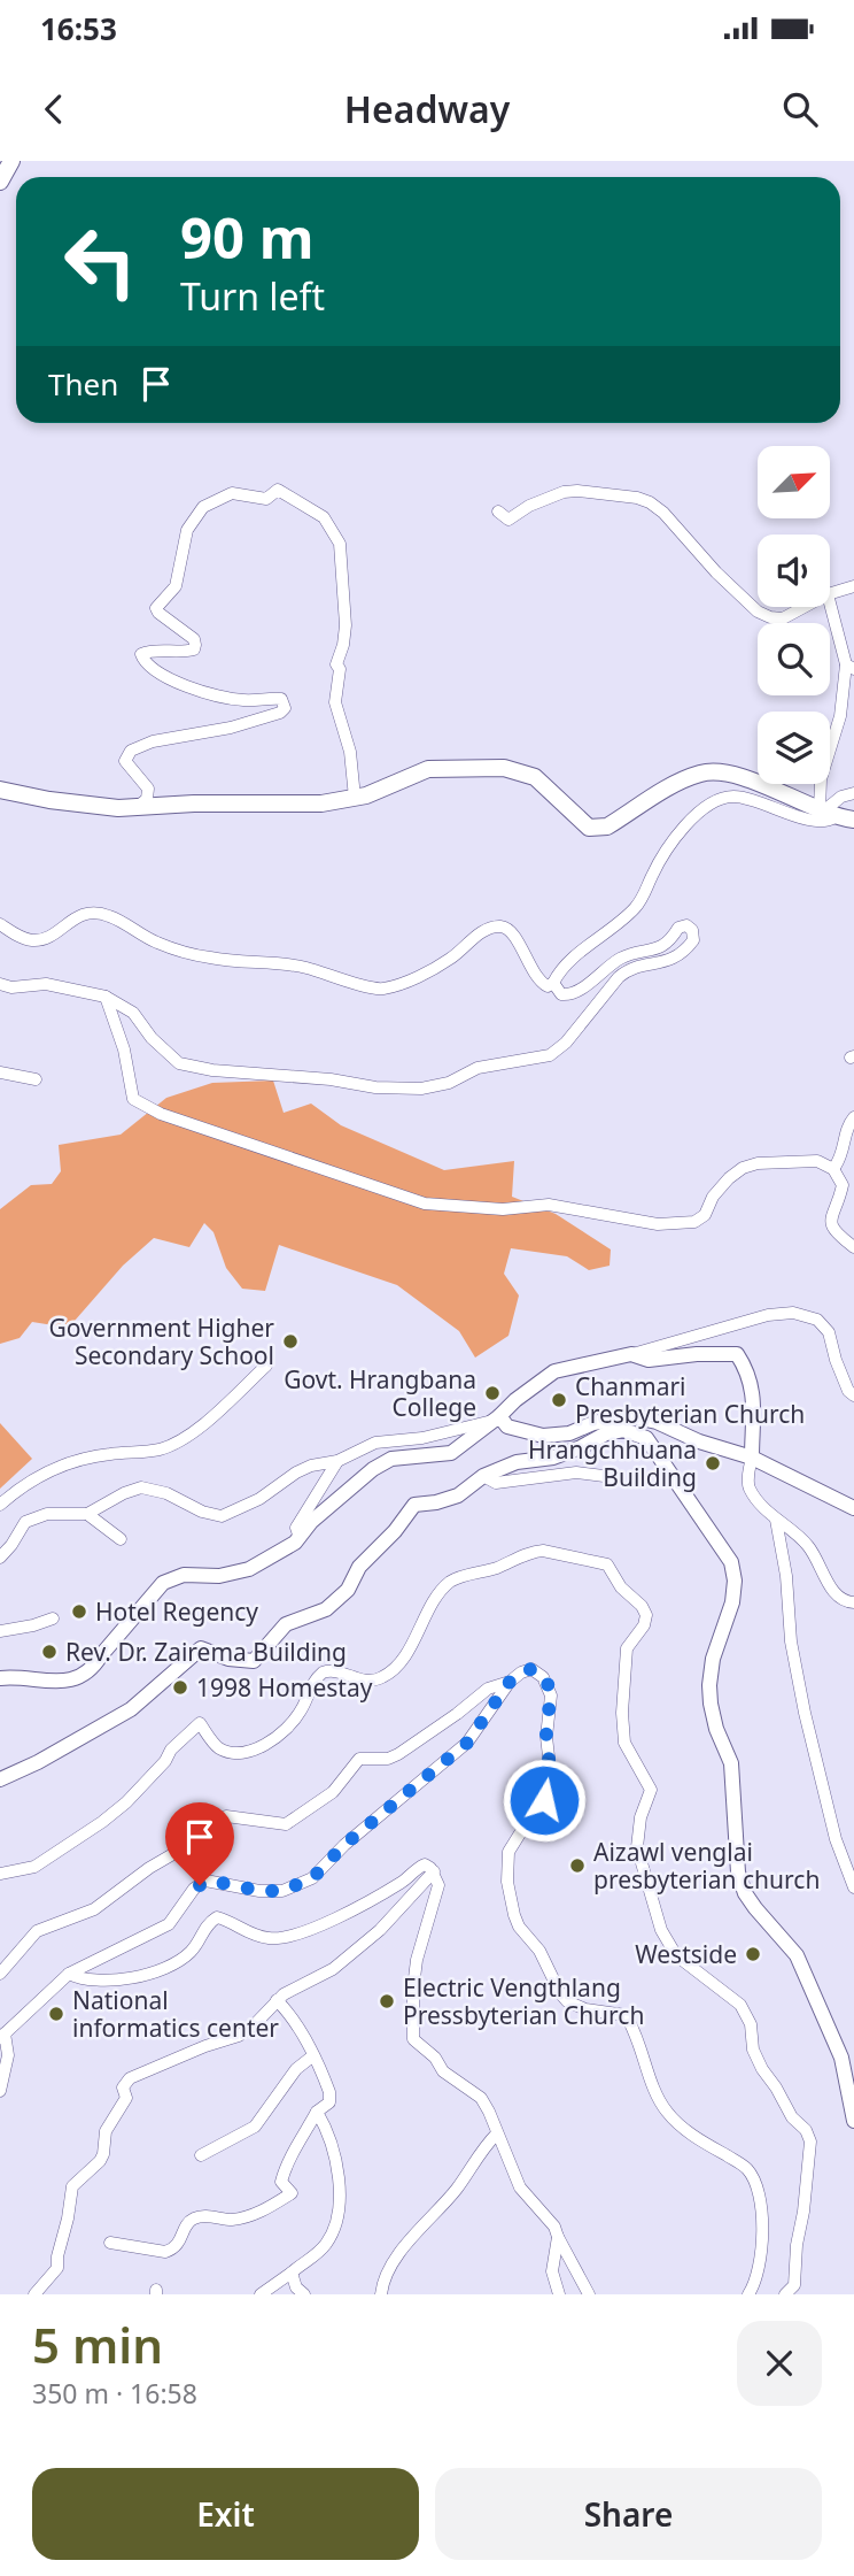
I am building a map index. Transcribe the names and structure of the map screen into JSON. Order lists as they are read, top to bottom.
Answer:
{
  "places": [
    "Government Higher Secondary School",
    "Govt. Hrangbana College",
    "Chanmari Presbyterian Church",
    "Hrangchhuana Building",
    "Hotel Regency",
    "Rev. Dr. Zairema Building",
    "1998 Homestay",
    "Aizawl venglai presbyterian church",
    "Westside",
    "Electric Vengthlang Pressbyterian Church",
    "National informatics center"
  ],
  "north": "top right",
  "page": {
    "status": "16:53",
    "header": "Headway",
    "turn": ["90 m", "Turn left"],
    "then": "Then",
    "heading": ["5 min", "350 m · 16:58"],
    "buttons": ["Exit", "Share"]
  }
}
